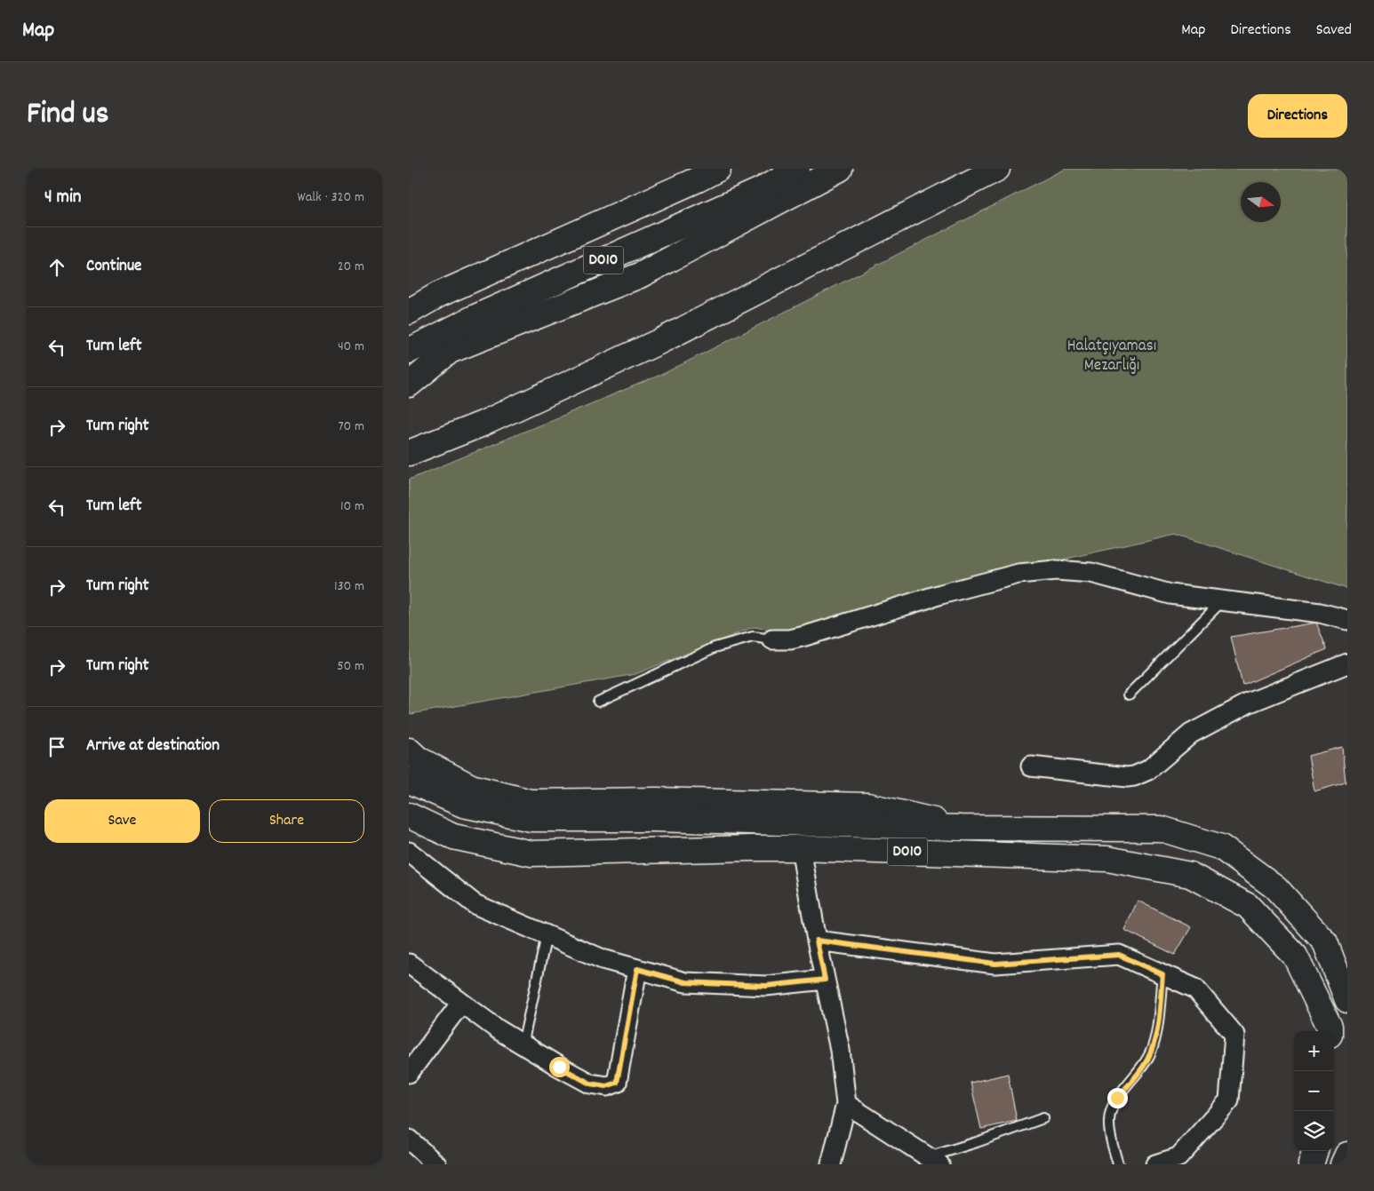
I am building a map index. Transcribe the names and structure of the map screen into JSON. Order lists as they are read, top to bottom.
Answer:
{
  "streets": {
    "main road": ["D010"]
  },
  "parks": ["Halatçıyaması Mezarlığı"],
  "north": "right",
  "page": {
    "header": "Map",
    "nav": ["Map", "Directions", "Saved"],
    "title": "Find us",
    "buttons": [
      "Directions",
      ["Save", "Share"]
    ],
    "heading": ["4 min", "Walk · 320 m"],
    "list": [
      ["Continue", "20 m"],
      ["Turn left", "40 m"],
      ["Turn right", "70 m"],
      ["Turn left", "10 m"],
      ["Turn right", "130 m"],
      ["Turn right", "50 m"],
      "Arrive at destination"
    ],
    "map_buttons": ["+", "−"]
  }
}
